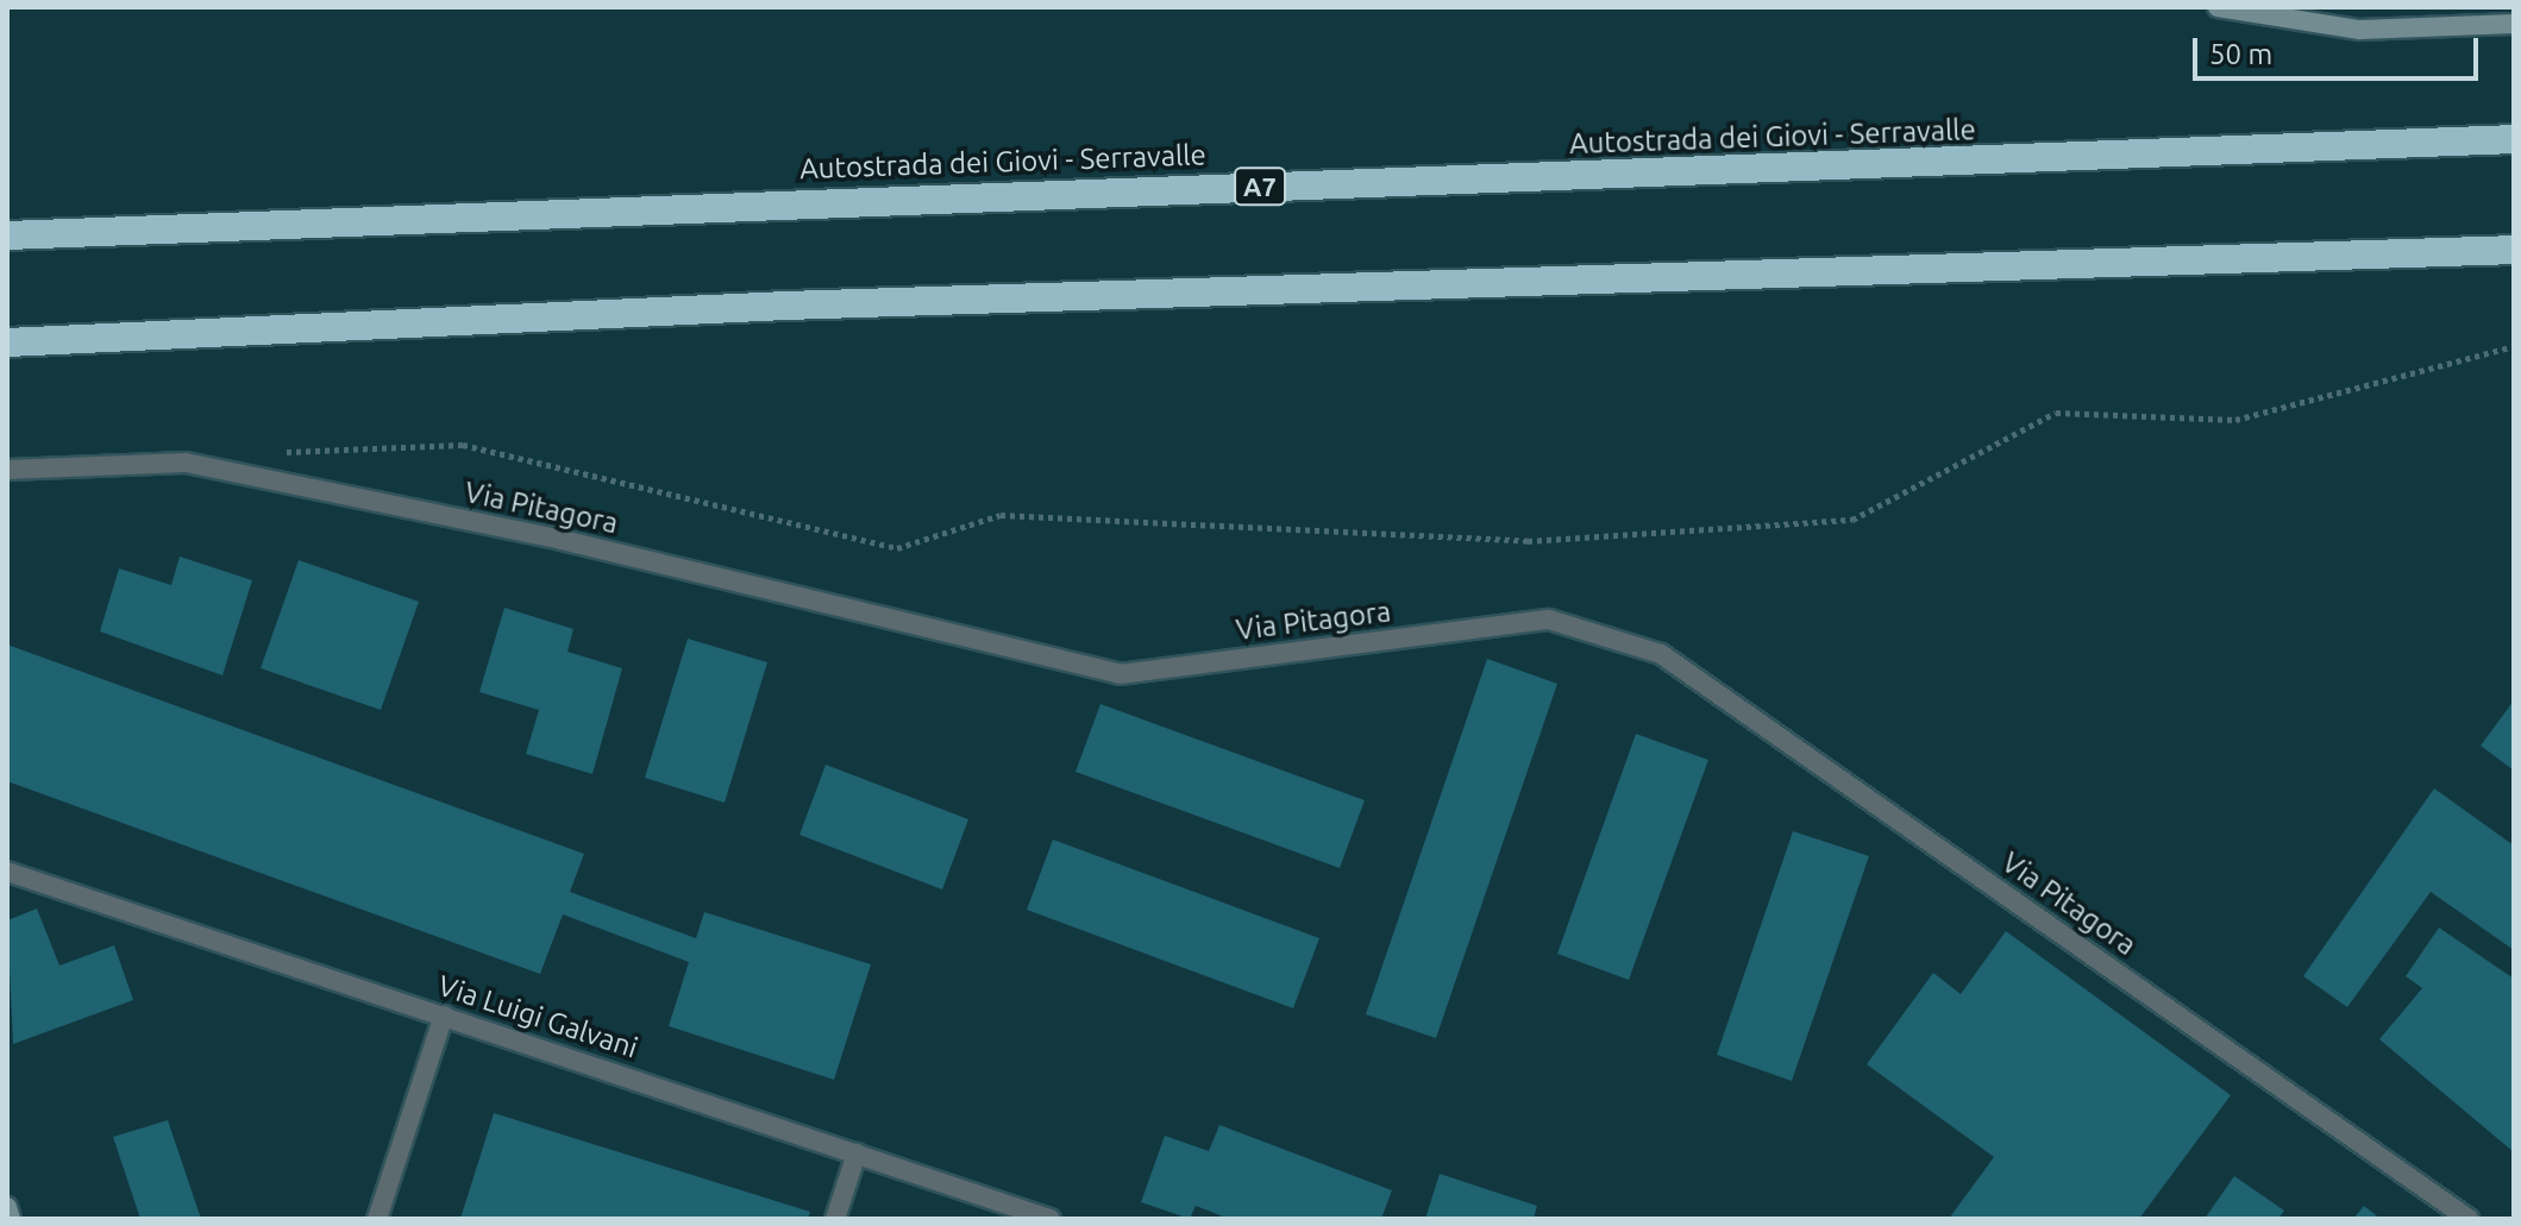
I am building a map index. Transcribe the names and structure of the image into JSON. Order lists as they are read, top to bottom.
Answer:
{
  "streets": {
    "highway": ["Autostrada dei Giovi - Serravalle", "A7"],
    "street": ["Via Pitagora", "Via Luigi Galvani"]
  },
  "scale_bar": "50 m"
}
